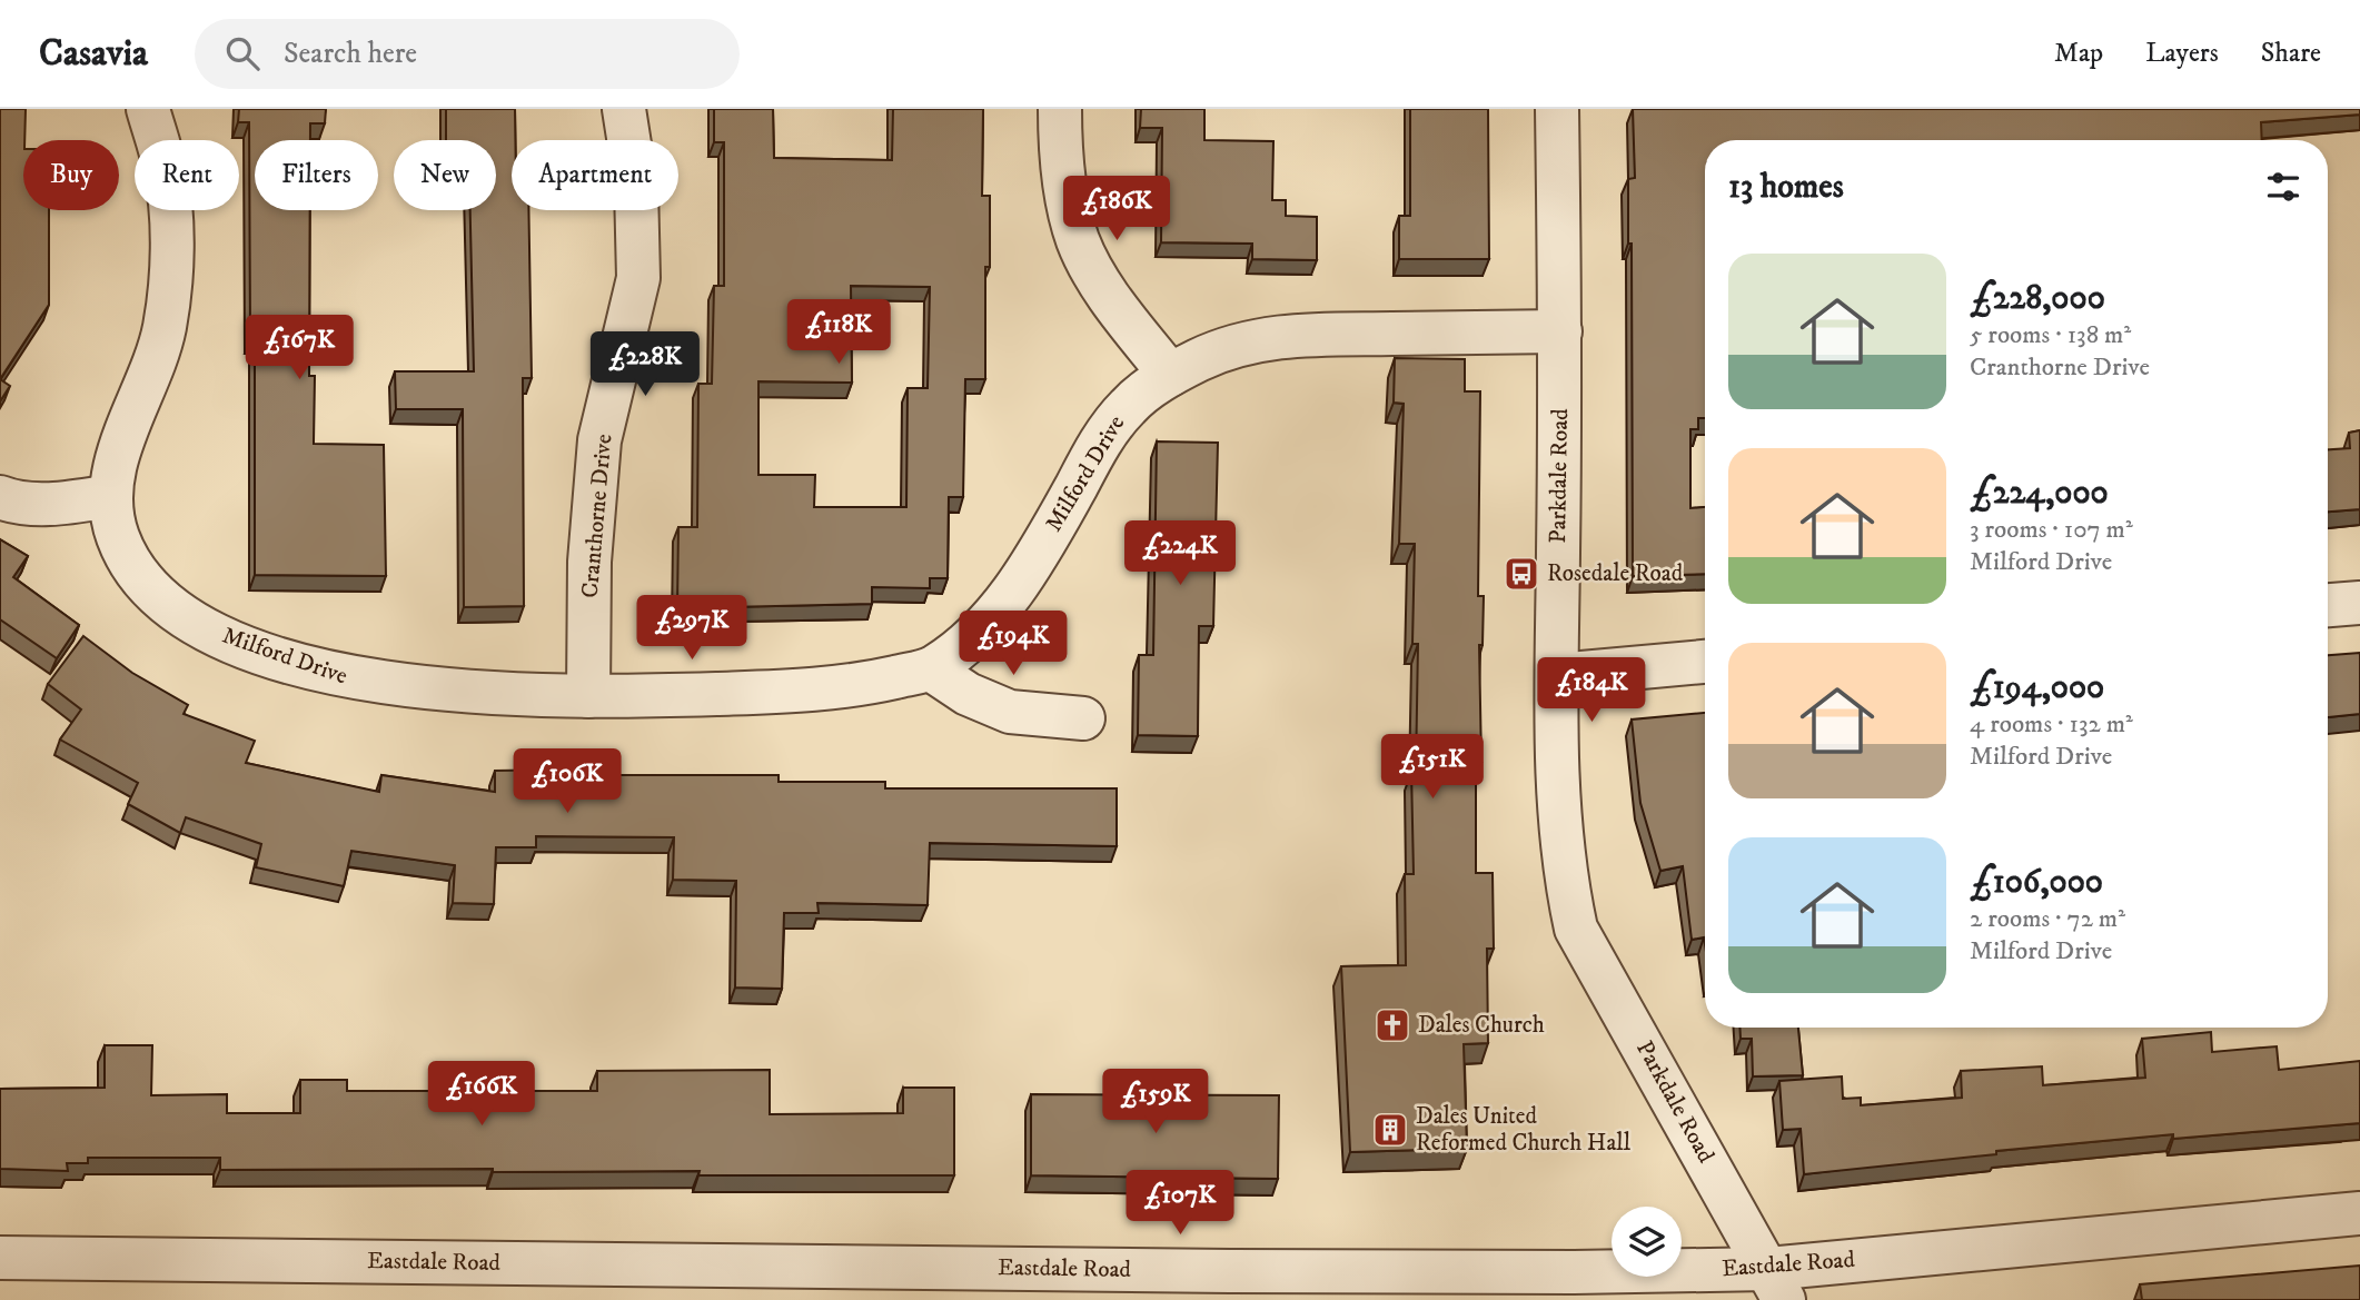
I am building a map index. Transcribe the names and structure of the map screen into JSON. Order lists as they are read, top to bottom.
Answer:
{
  "streets": {
    "street": [
      "Milford Drive",
      "Parkdale Road",
      "Cranthorne Drive",
      "Eastdale Road"
    ]
  },
  "crossings": [
    ["Milford Drive", "Parkdale Road"],
    ["Milford Drive", "Cranthorne Drive"],
    ["Parkdale Road", "Eastdale Road"]
  ],
  "places": {
    "bus stop": ["Rosedale Road"],
    "church": ["Dales Church"],
    "building": ["Dales United Reformed Church Hall"]
  },
  "page": {
    "header": "Casavia",
    "search": "Search here",
    "nav": ["Map", "Layers", "Share"],
    "chip": [
      "Buy",
      "Rent",
      "Filters",
      "New",
      "Apartment"
    ],
    "heading": "13 homes",
    "price": [
      "£186K",
      "£118K",
      "£167K",
      "£228K",
      "£224K",
      "£297K",
      "£194K",
      "£184K",
      "£151K",
      "£106K",
      "£166K",
      "£159K",
      "£107K"
    ],
    "list": [
      {
        "name": "£228,000",
        "note": "5 rooms · 138 m² · Cranthorne Drive"
      },
      {
        "name": "£224,000",
        "note": "3 rooms · 107 m² · Milford Drive"
      },
      {
        "name": "£194,000",
        "note": "4 rooms · 132 m² · Milford Drive"
      },
      {
        "name": "£106,000",
        "note": "2 rooms · 72 m² · Milford Drive"
      }
    ]
  }
}
